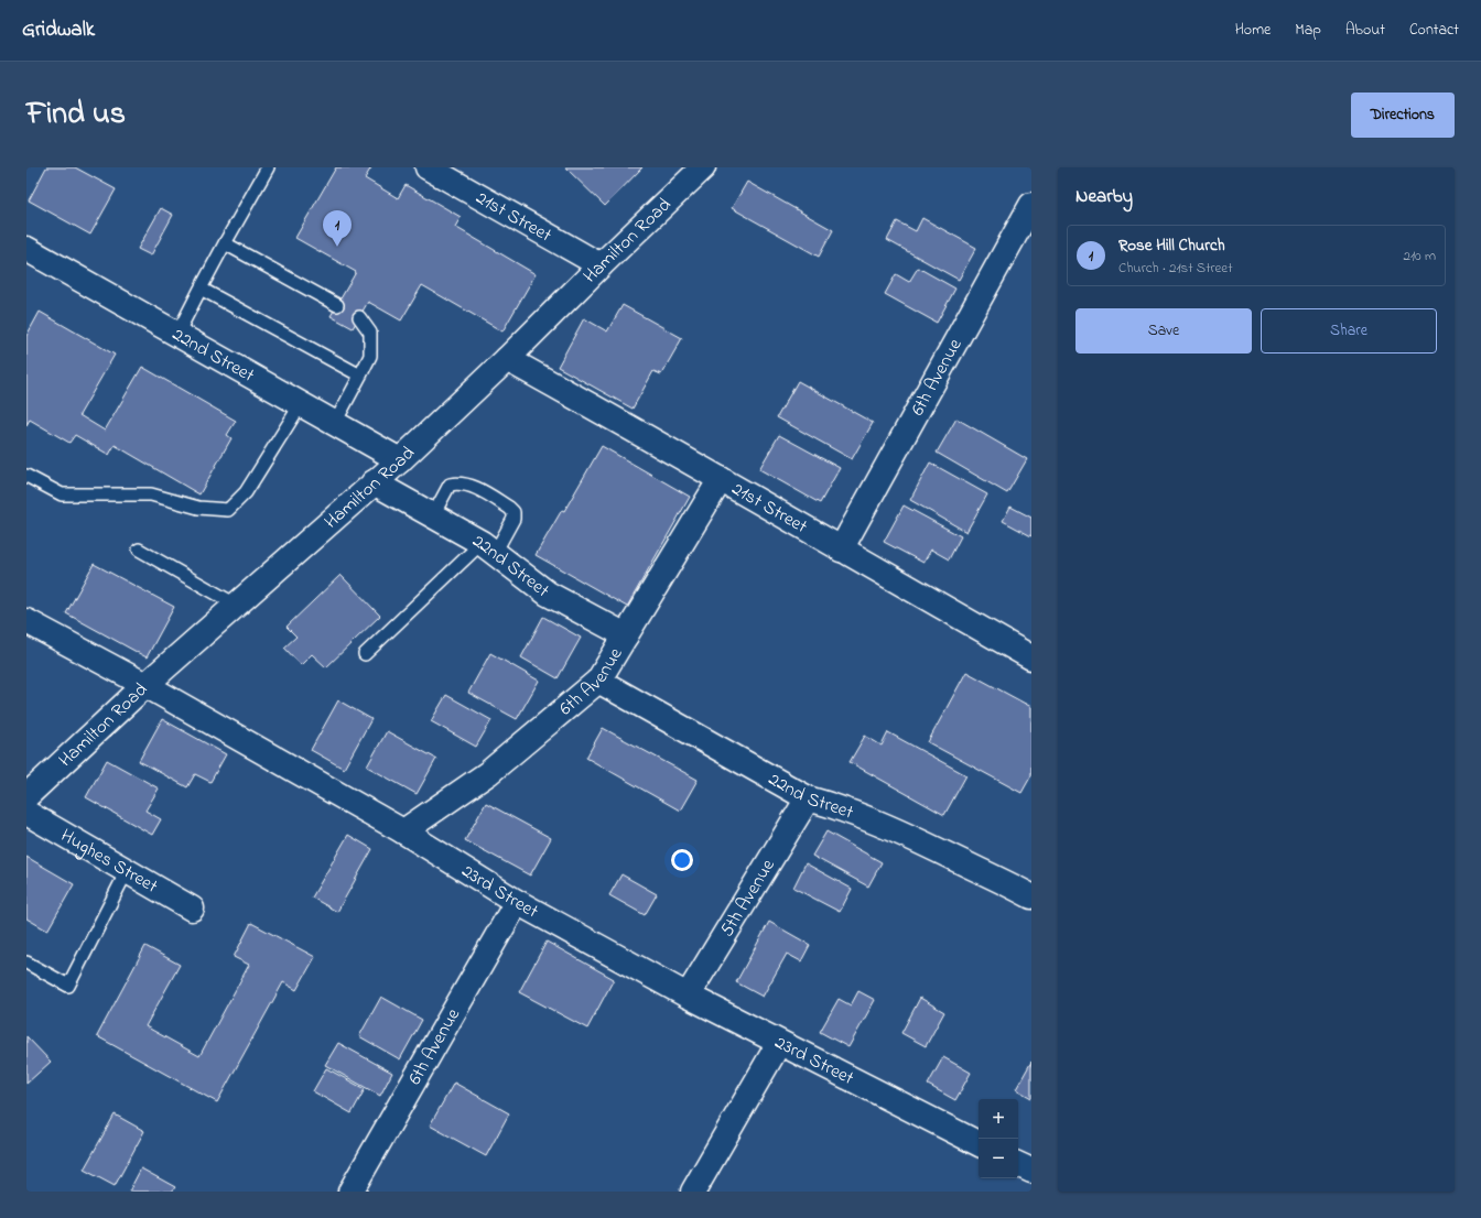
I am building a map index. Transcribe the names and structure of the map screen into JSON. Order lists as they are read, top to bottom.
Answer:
{
  "streets": {
    "street": [
      "21st Street",
      "Hamilton Road",
      "22nd Street",
      "6th Avenue",
      "Hughes Street",
      "23rd Street",
      "5th Avenue"
    ]
  },
  "crossings": [
    ["21st Street", "Hamilton Road"],
    ["21st Street", "6th Avenue"],
    ["Hamilton Road", "22nd Street"],
    ["Hamilton Road", "23rd Street"],
    ["22nd Street", "6th Avenue"],
    ["22nd Street", "5th Avenue"],
    ["6th Avenue", "23rd Street"],
    ["23rd Street", "5th Avenue"]
  ],
  "page": {
    "header": "Gridwalk",
    "nav": [
      "Home",
      "Map",
      "About",
      "Contact"
    ],
    "title": "Find us",
    "buttons": [
      "Directions",
      ["Save", "Share"]
    ],
    "heading": "Nearby",
    "pins": "1",
    "list": [
      {
        "mark": "1",
        "name": "Rose Hill Church",
        "note": "Church · 21st Street",
        "value": "210 m"
      }
    ],
    "map_buttons": ["+", "−"]
  }
}
